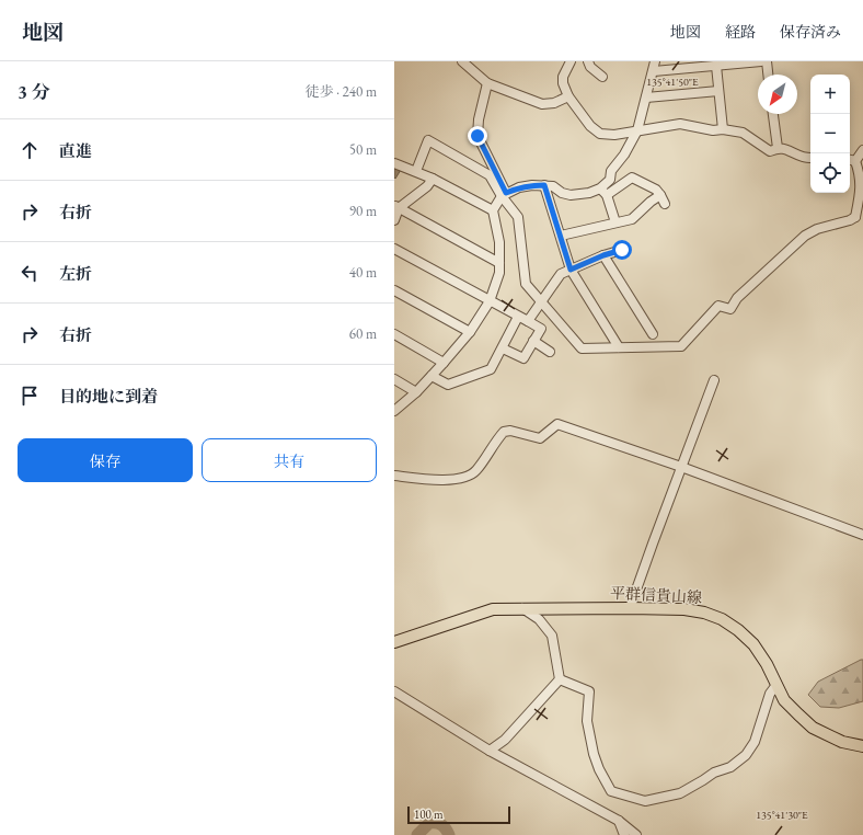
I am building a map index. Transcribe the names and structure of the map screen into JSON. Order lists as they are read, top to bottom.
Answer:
{
  "streets": {
    "main road": ["平群信貴山線"]
  },
  "scale_bar": "100 m",
  "north": "bottom left",
  "page": {
    "header": "地図",
    "nav": ["地図", "経路", "保存済み"],
    "heading": ["3 分", "徒歩 · 240 m"],
    "map_buttons": ["+", "−"],
    "list": [
      ["直進", "50 m"],
      ["右折", "90 m"],
      ["左折", "40 m"],
      ["右折", "60 m"],
      "目的地に到着"
    ],
    "buttons": ["保存", "共有"],
    "scale": "100 m"
  },
  "coordinates": ["135°41'50\"E", "135°41'30\"E"]
}
